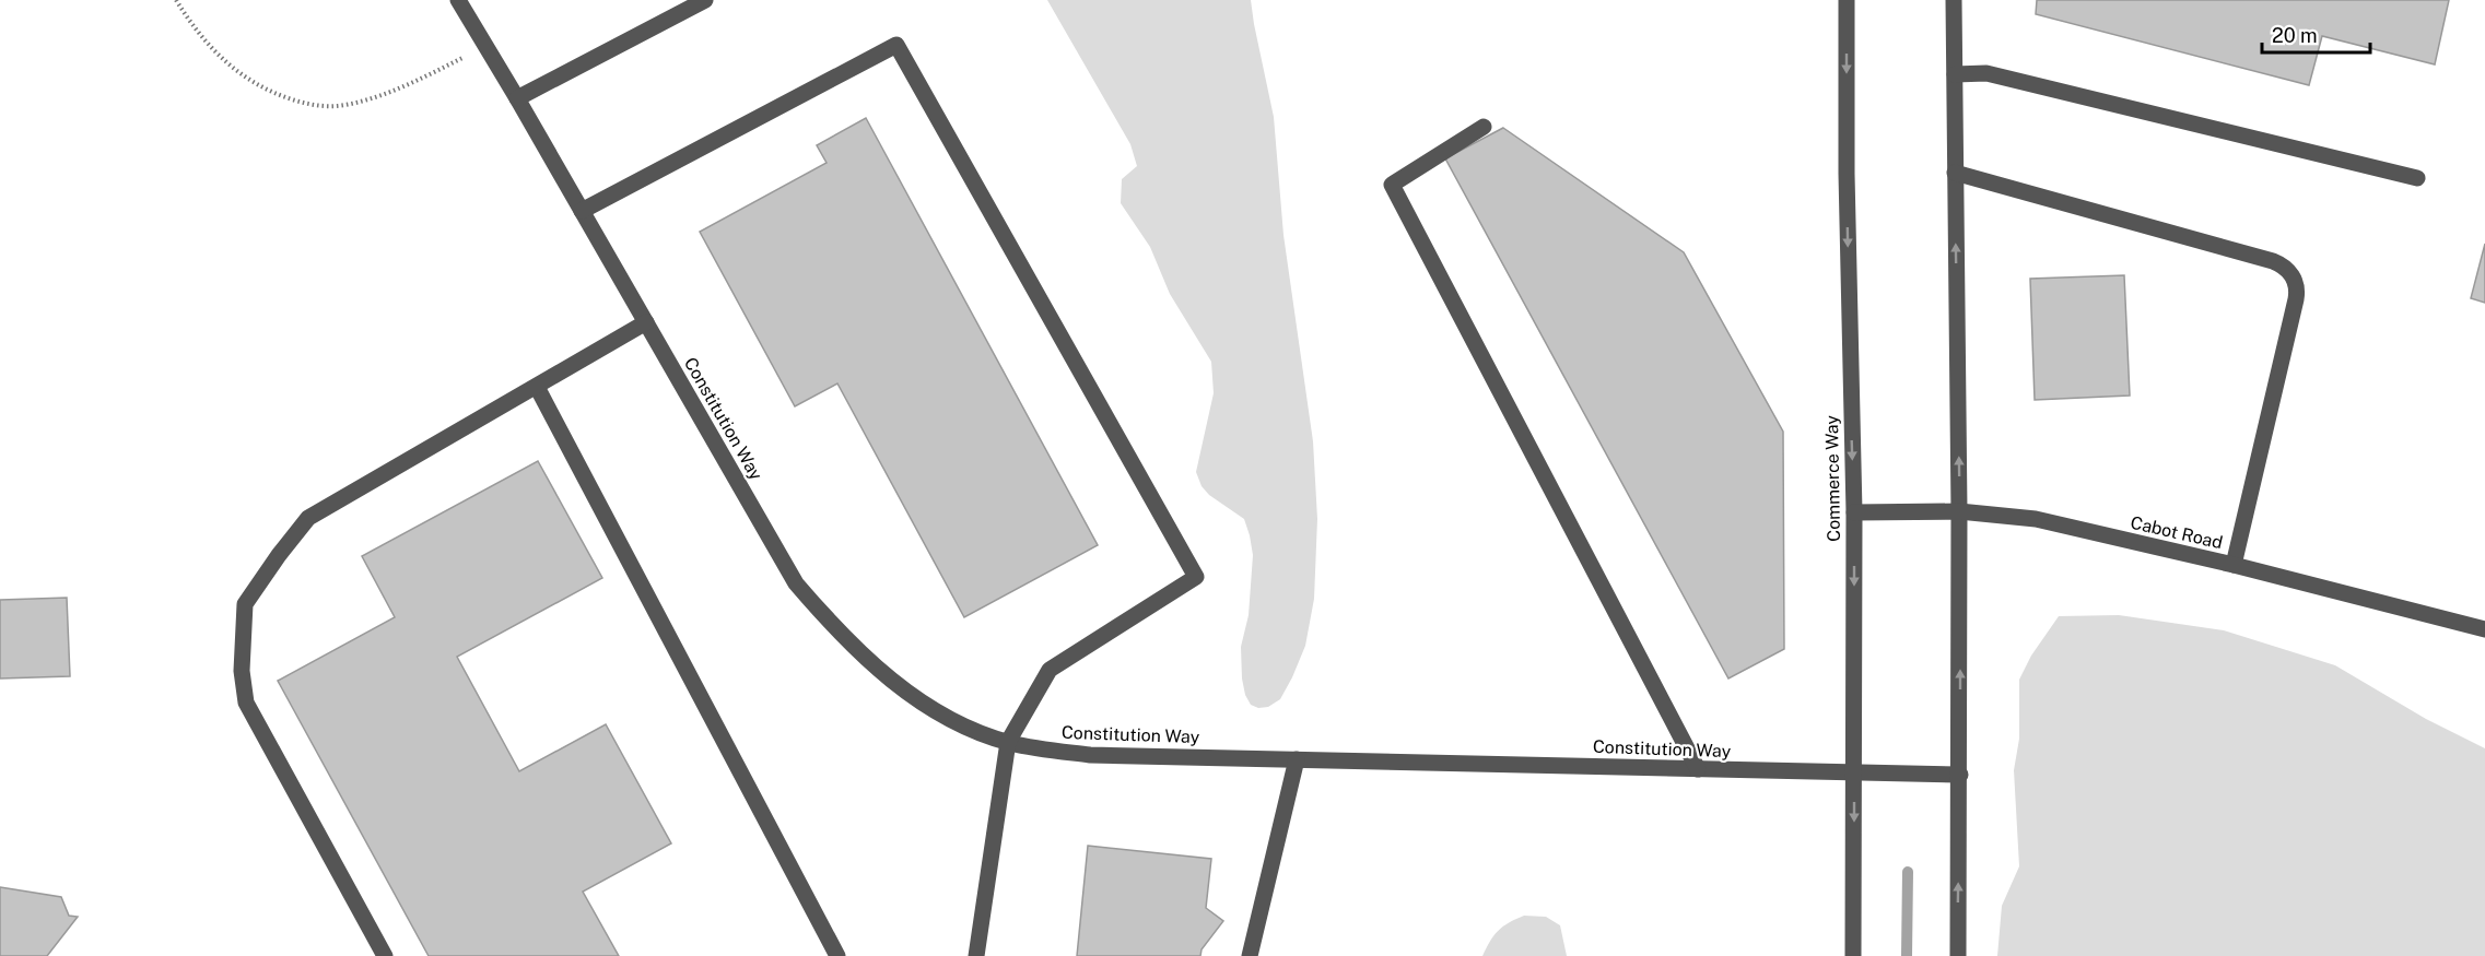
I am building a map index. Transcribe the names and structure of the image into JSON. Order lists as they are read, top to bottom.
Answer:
{
  "streets": {
    "street": ["Constitution Way", "Commerce Way", "Cabot Road"]
  },
  "crossings": [
    ["Constitution Way", "Commerce Way"],
    ["Commerce Way", "Cabot Road"]
  ],
  "scale_bar": "20 m"
}
